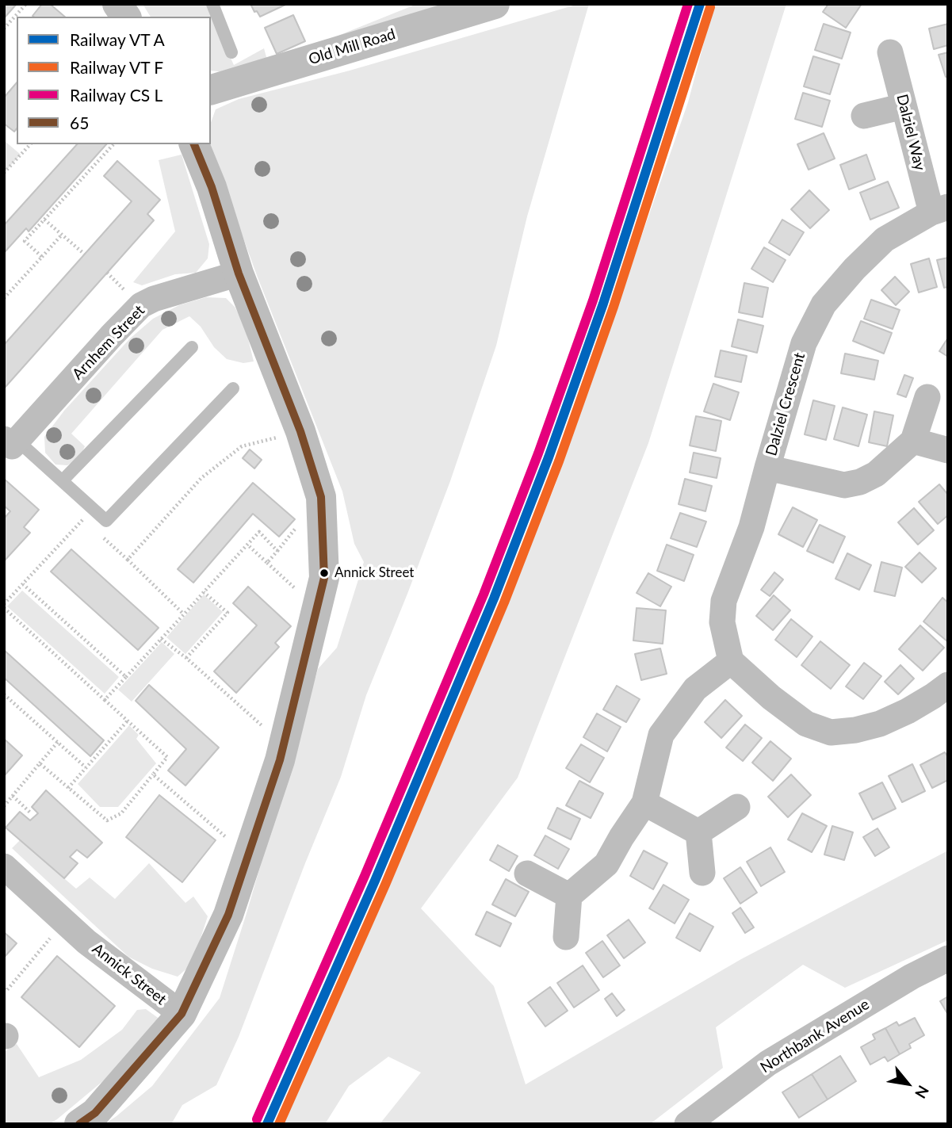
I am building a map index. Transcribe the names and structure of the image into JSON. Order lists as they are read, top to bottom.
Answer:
{
  "streets": {
    "street": [
      "Old Mill Road",
      "Dalziel Way",
      "Arnhem Street",
      "Dalziel Crescent",
      "Annick Street",
      "Northbank Avenue"
    ]
  },
  "crossings": [
    ["Dalziel Way", "Dalziel Crescent"]
  ],
  "places": ["Annick Street"],
  "lines": ["transit line 65"],
  "legend": [
    "Railway VT A",
    "Railway VT F",
    "Railway CS L",
    "65"
  ],
  "north": "bottom right"
}
